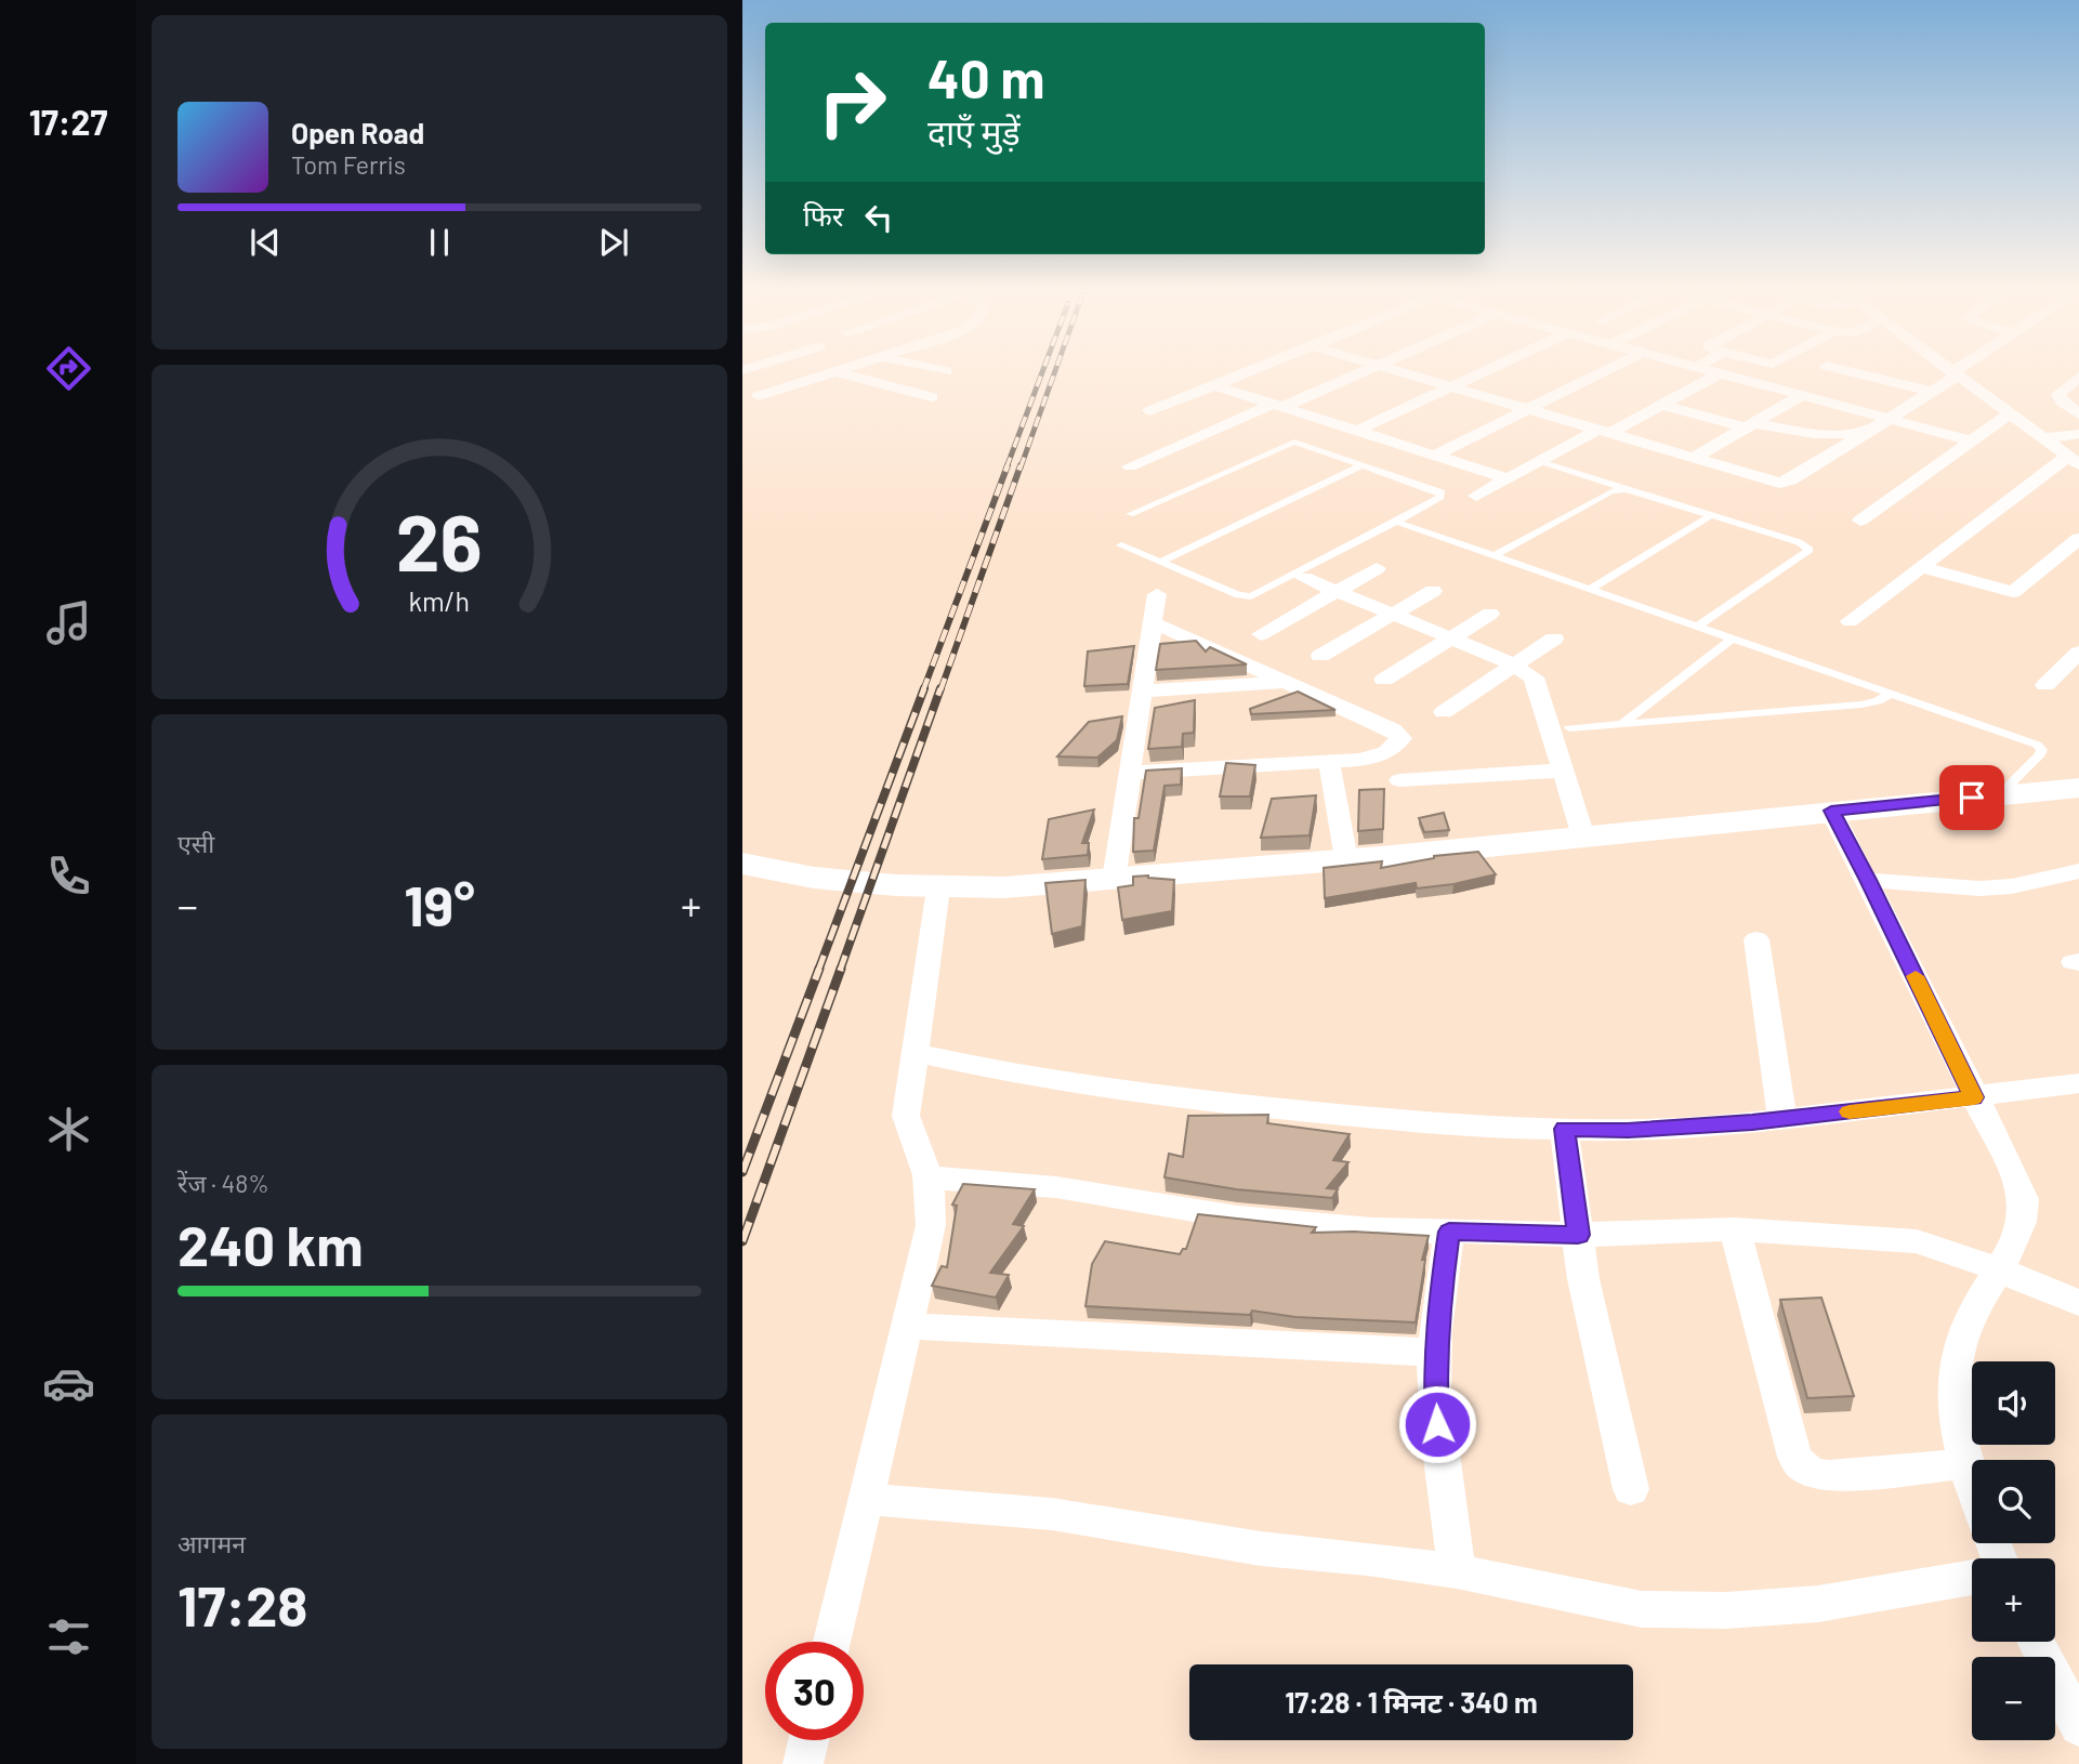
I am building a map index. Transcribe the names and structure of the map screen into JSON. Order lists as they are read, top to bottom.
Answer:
{
  "page": {
    "tabs": "17:27",
    "turn": ["40 m", "दाएँ मुड़ें"],
    "song": ["Open Road", "Tom Ferris"],
    "then": "फिर",
    "tile": [
      "एसी",
      ["रेंज · 48%", "240 km"],
      ["आगमन", "17:28"]
    ],
    "heat": ["−", "19°", "+"],
    "map_buttons": ["+", "−"],
    "limit": "30",
    "trip": "17:28 · 1 मिनट · 340 m",
    "gauge": ["26", "km/h"]
  }
}
